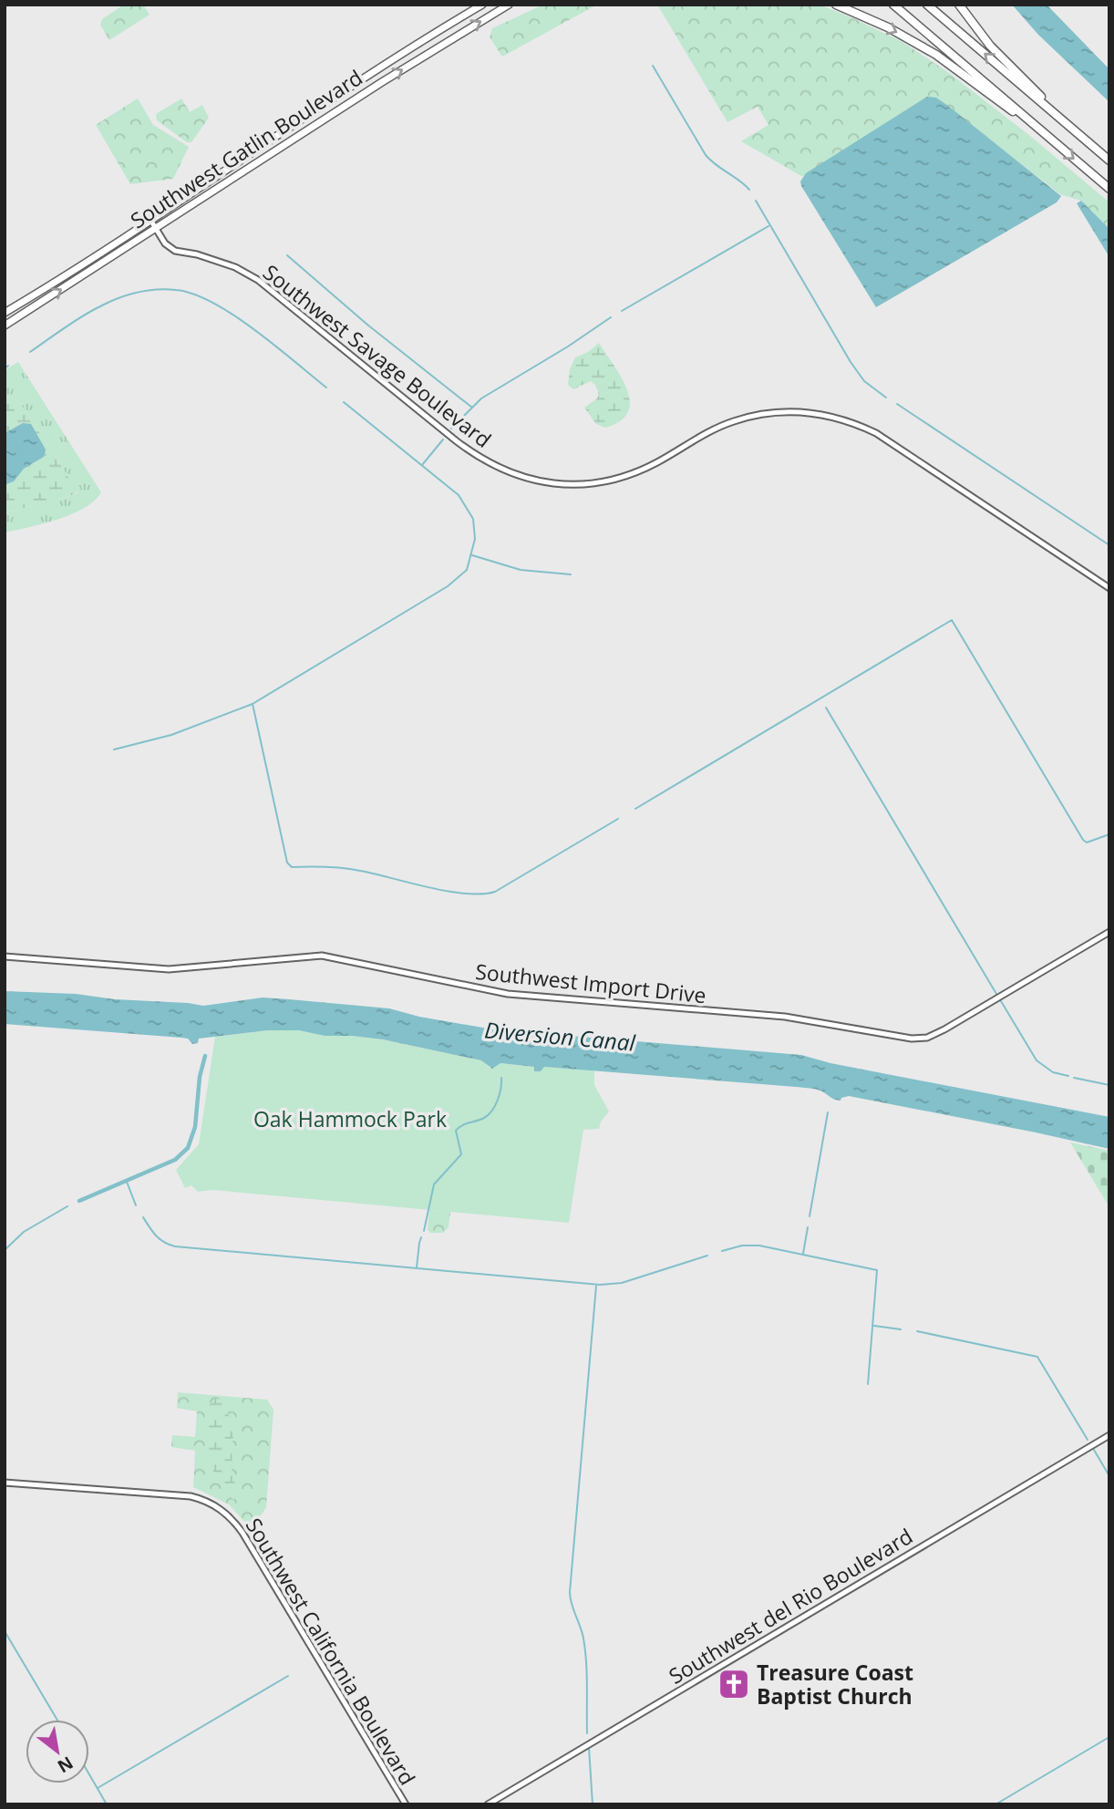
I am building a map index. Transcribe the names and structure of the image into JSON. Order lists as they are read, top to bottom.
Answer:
{
  "streets": {
    "main road": ["Southwest Gatlin Boulevard"],
    "street": [
      "Southwest Savage Boulevard",
      "Southwest Import Drive",
      "Southwest del Rio Boulevard",
      "Southwest California Boulevard"
    ]
  },
  "crossings": [
    ["Southwest Gatlin Boulevard", "Southwest Savage Boulevard"]
  ],
  "water": ["Diversion Canal"],
  "parks": ["Oak Hammock Park"],
  "places": {
    "church": ["Treasure Coast Baptist Church"]
  },
  "north": "bottom right"
}
